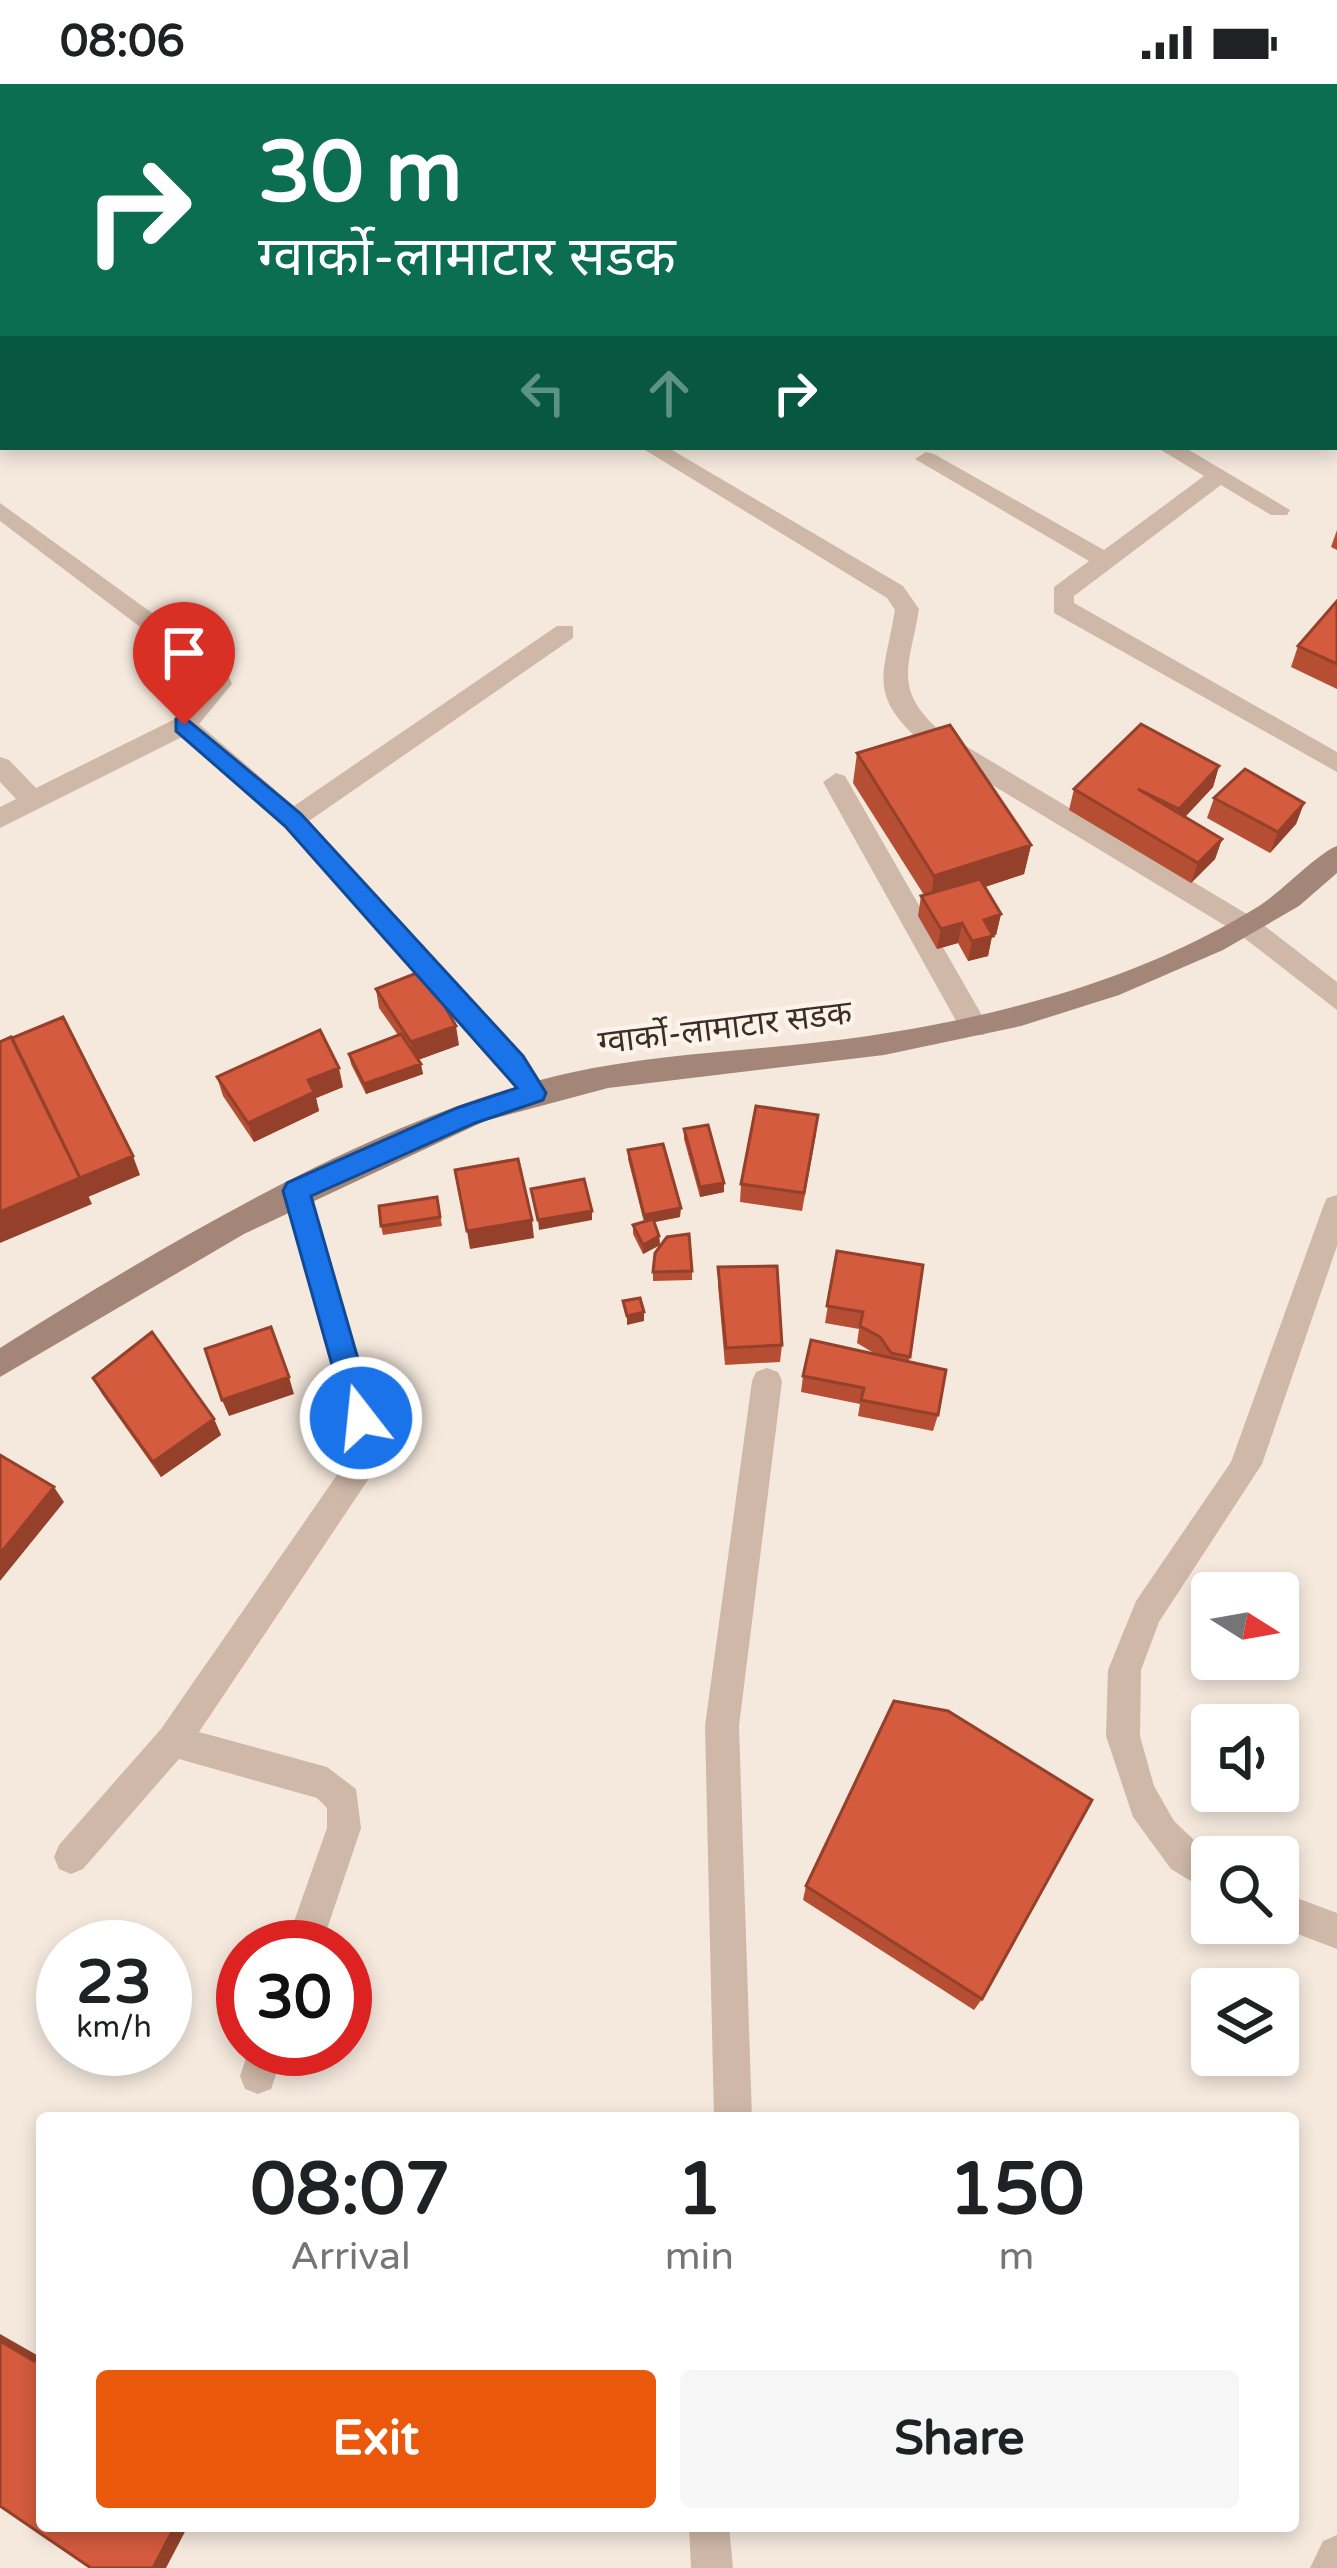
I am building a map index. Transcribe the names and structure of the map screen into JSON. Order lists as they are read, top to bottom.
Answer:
{
  "streets": {
    "main road": ["ग्वार्को-लामाटार सडक"]
  },
  "north": "right",
  "page": {
    "status": "08:06",
    "turn": ["30 m", "ग्वार्को-लामाटार सडक"],
    "speed": "23 km/h",
    "limit": "30",
    "eta": [
      "08:07",
      "Arrival",
      "1",
      "min",
      "150",
      "m"
    ],
    "buttons": ["Exit", "Share"]
  }
}
